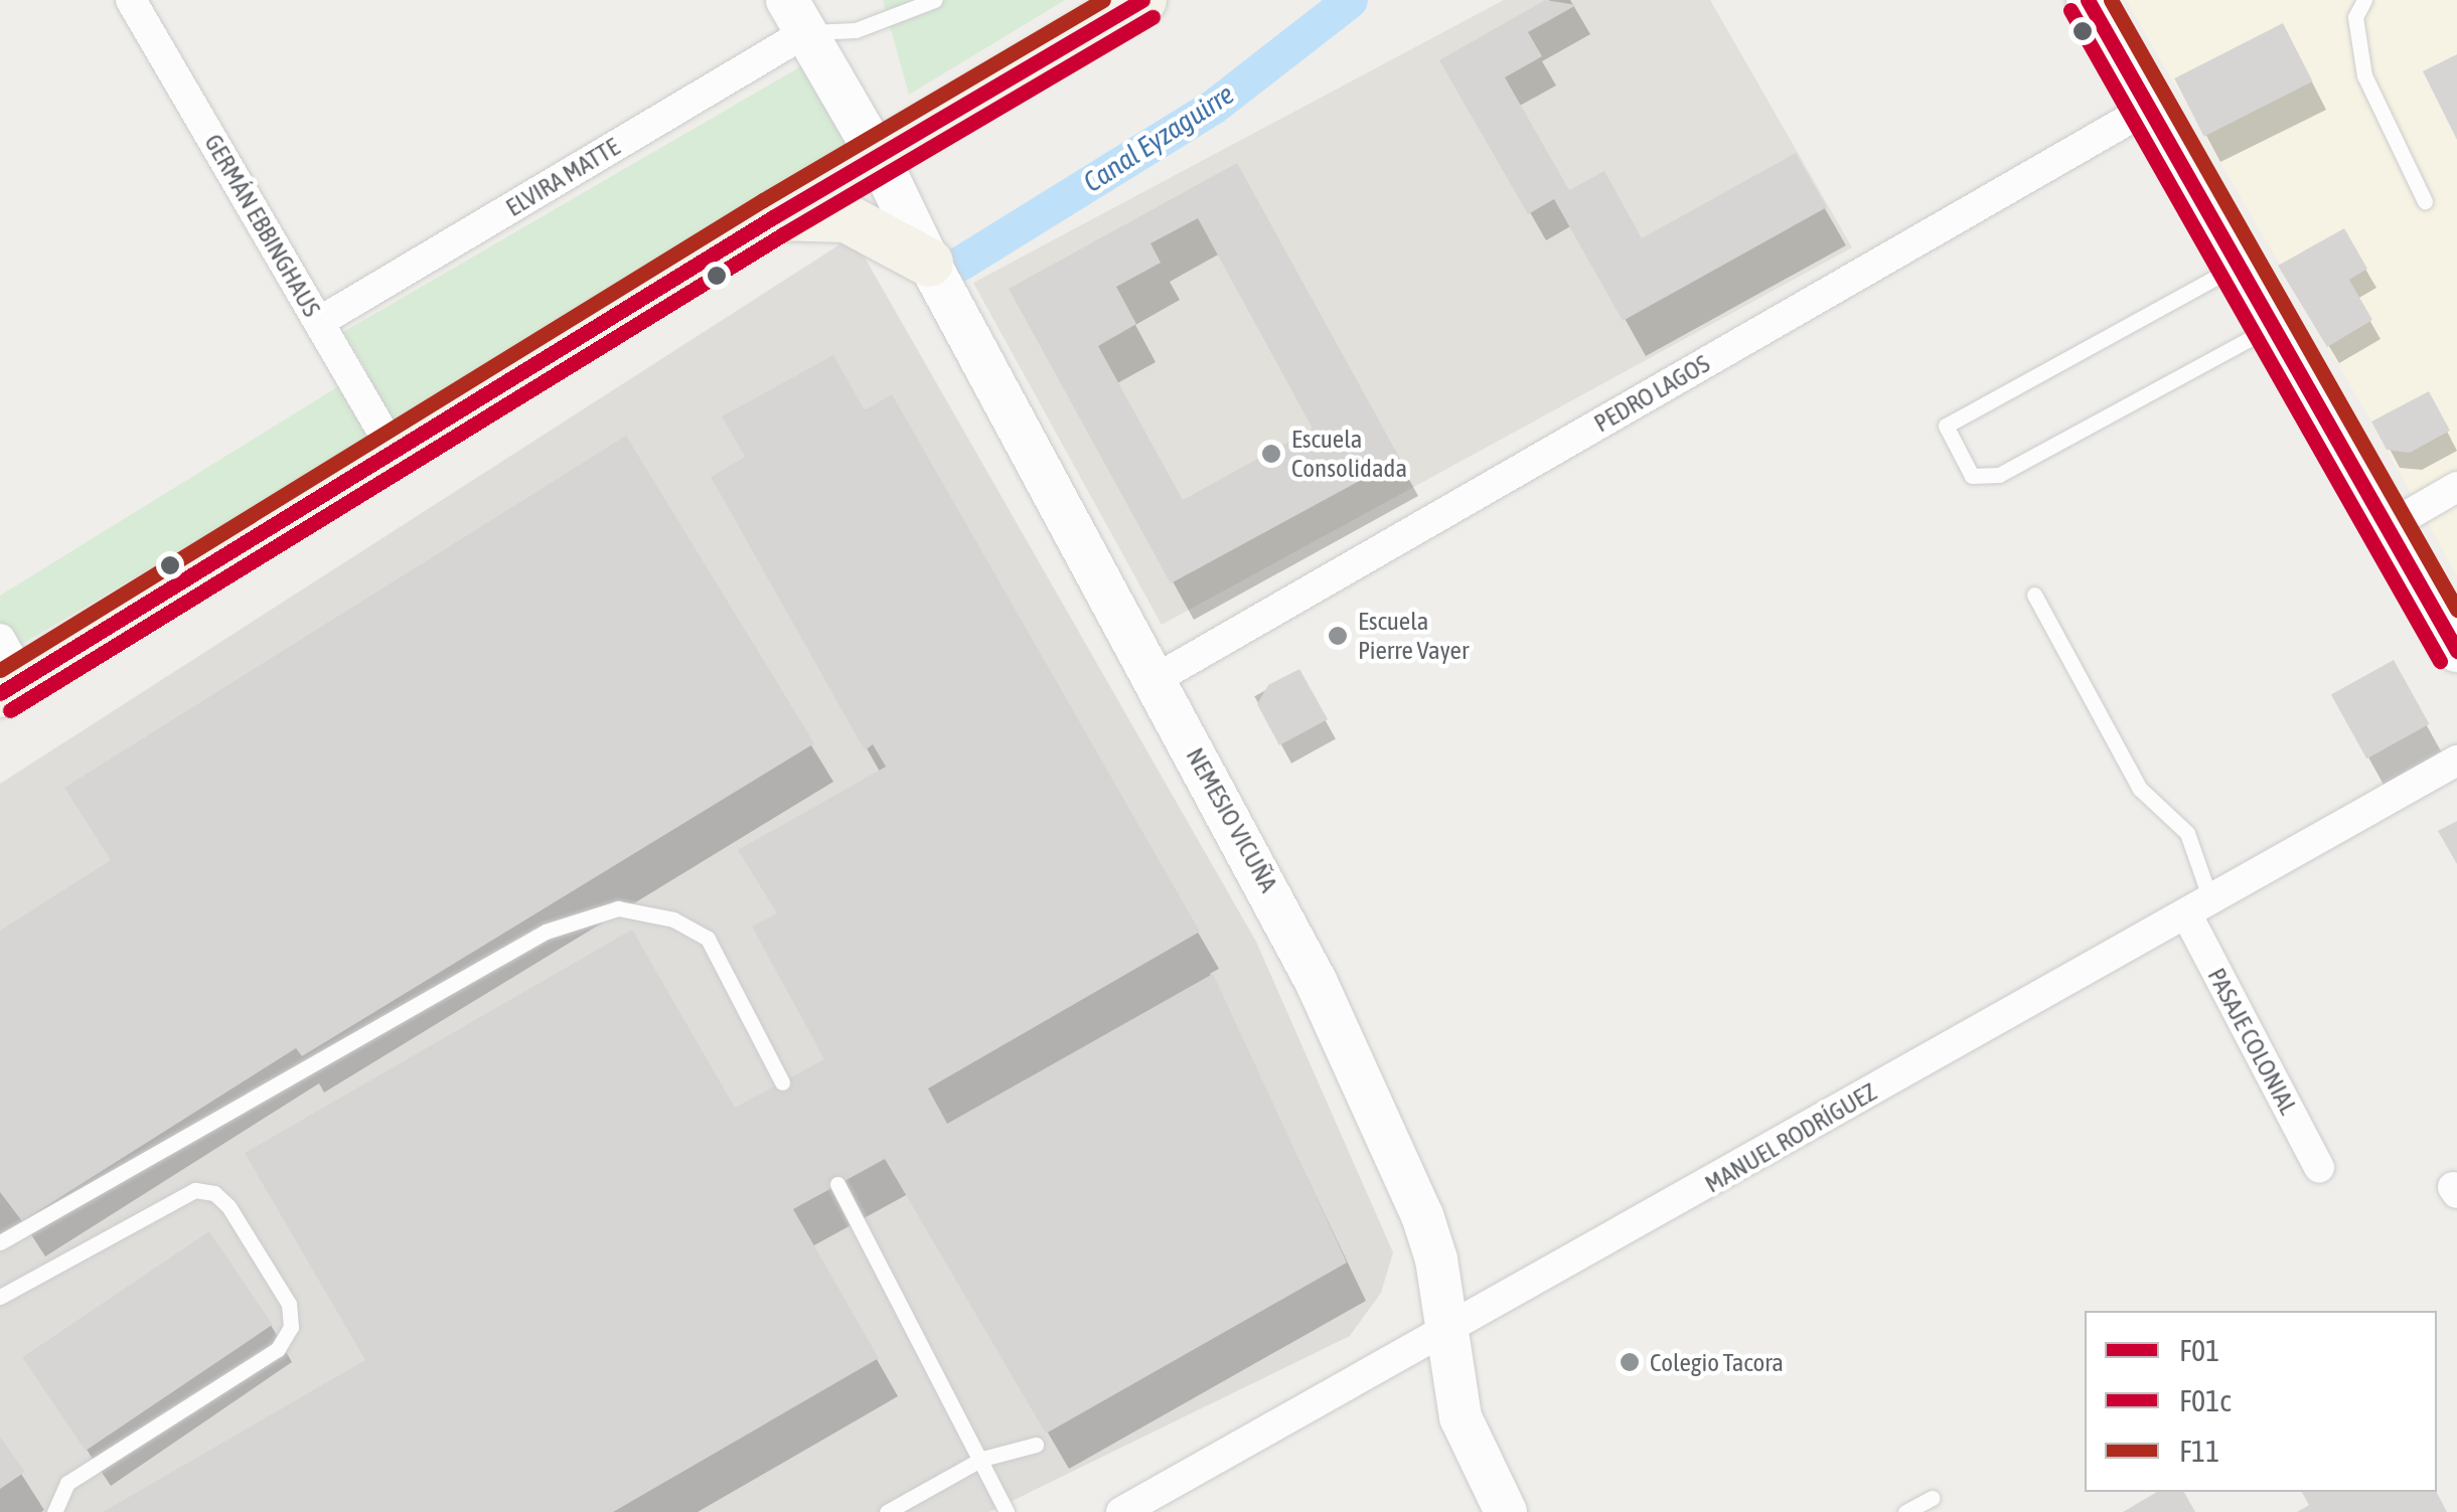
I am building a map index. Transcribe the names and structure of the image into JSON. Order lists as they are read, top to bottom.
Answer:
{
  "streets": {
    "street": [
      "ELVIRA MATTE",
      "GERMÁN EBBINGHAUS",
      "PEDRO LAGOS",
      "NEMESIO VICUÑA",
      "PASAJE COLONIAL",
      "MANUEL RODRÍGUEZ"
    ]
  },
  "crossings": [
    ["ELVIRA MATTE", "GERMÁN EBBINGHAUS"],
    ["ELVIRA MATTE", "NEMESIO VICUÑA"],
    ["PEDRO LAGOS", "NEMESIO VICUÑA"],
    ["NEMESIO VICUÑA", "MANUEL RODRÍGUEZ"],
    ["PASAJE COLONIAL", "MANUEL RODRÍGUEZ"]
  ],
  "water": ["Canal Eyzaguirre"],
  "places": ["Escuela Consolidada", "Escuela Pierre Vayer", "Colegio Tacora"],
  "lines": ["transit line F01", "transit line F11", "transit line F01c"],
  "legend": ["F01", "F01c", "F11"]
}
